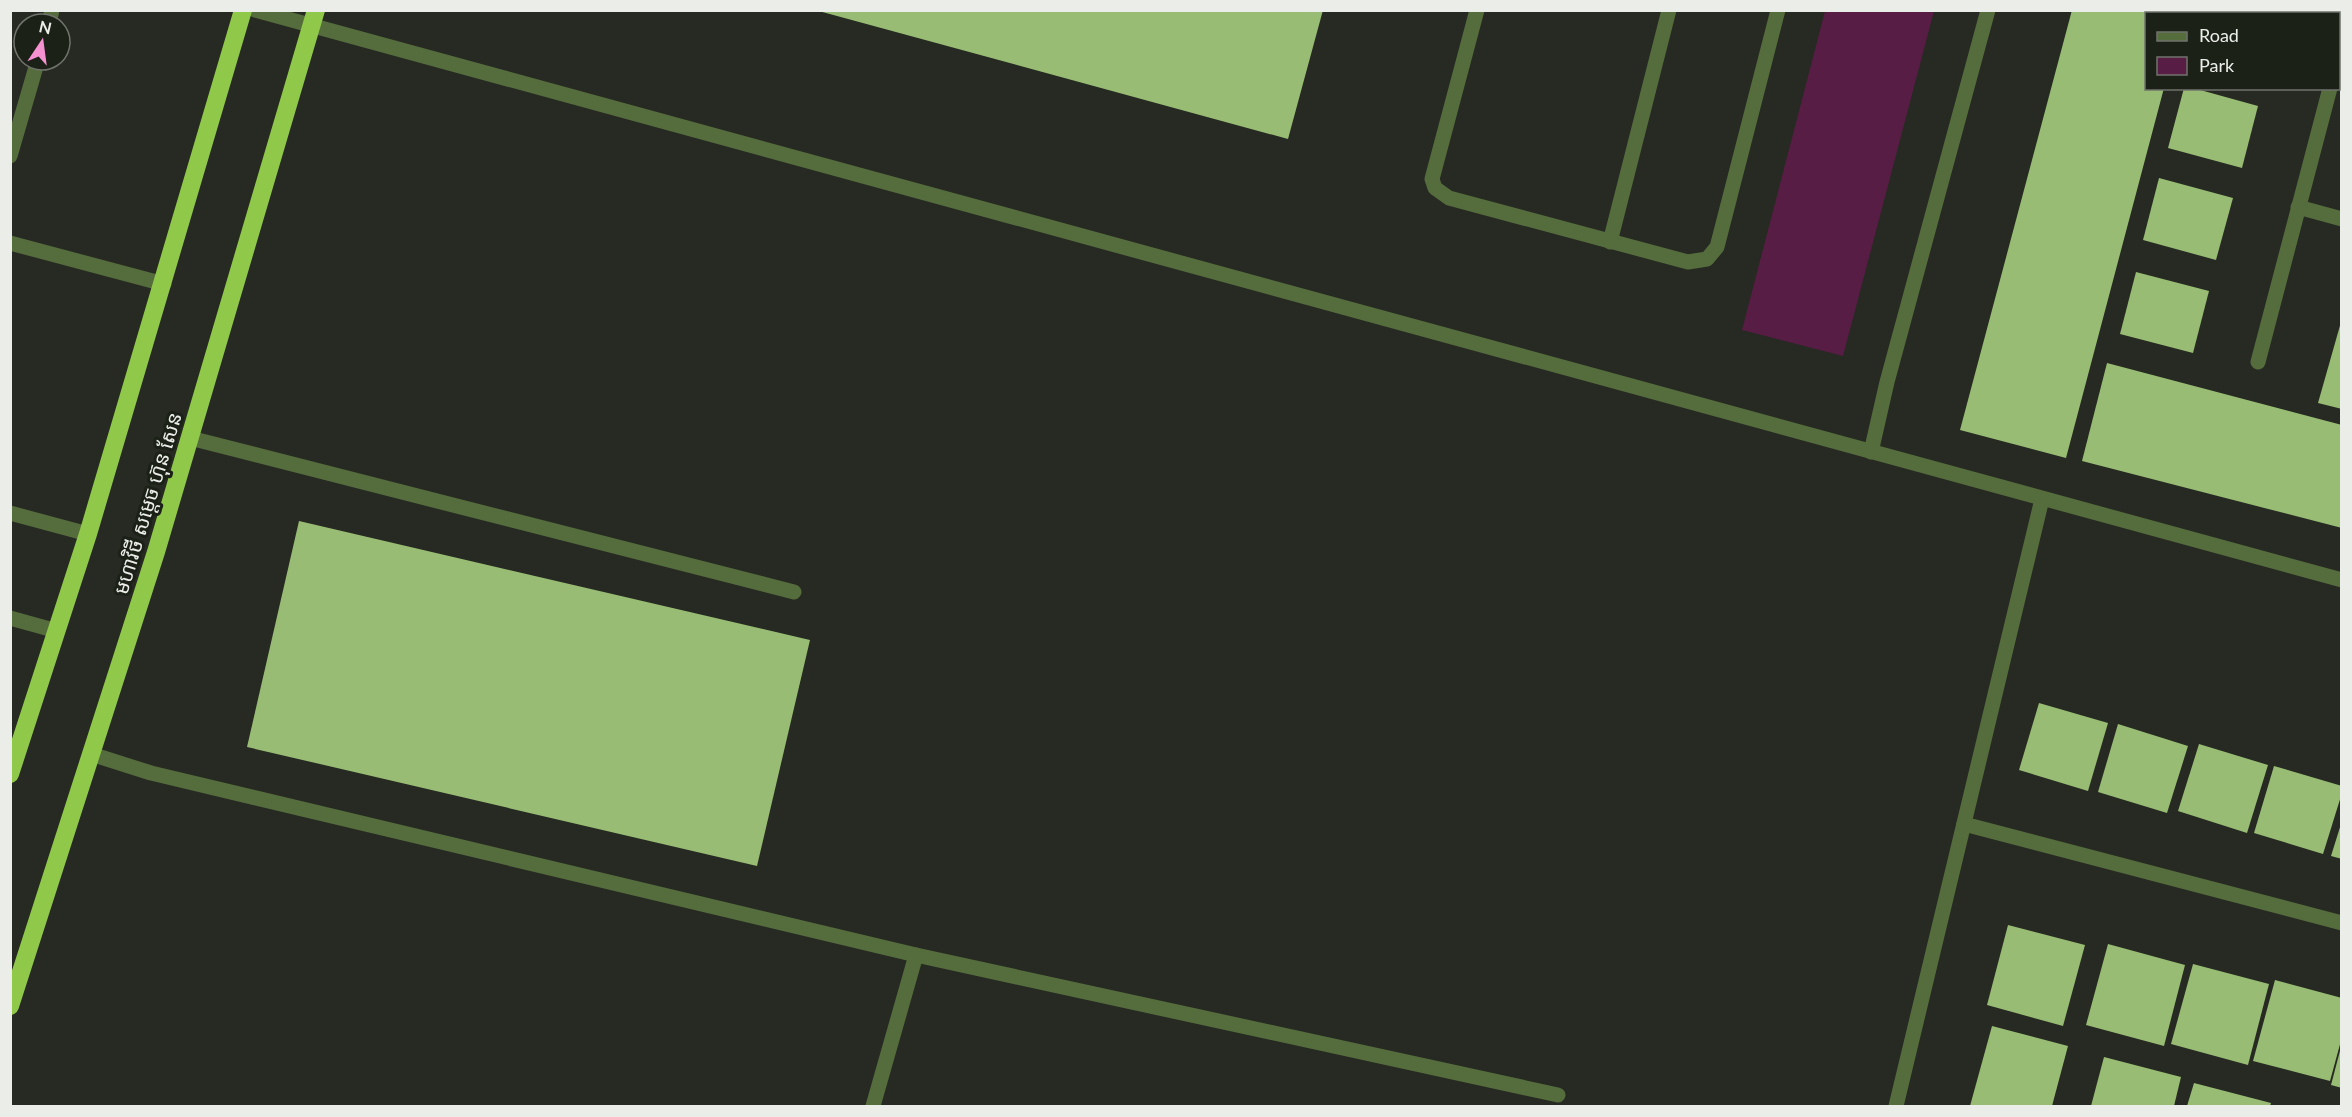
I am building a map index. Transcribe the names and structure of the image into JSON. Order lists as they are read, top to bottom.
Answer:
{
  "streets": {
    "highway": ["មហាវិថី សម្តេច ហ៊ុន សែន"]
  },
  "legend": ["Road", "Park"],
  "north": "top"
}
